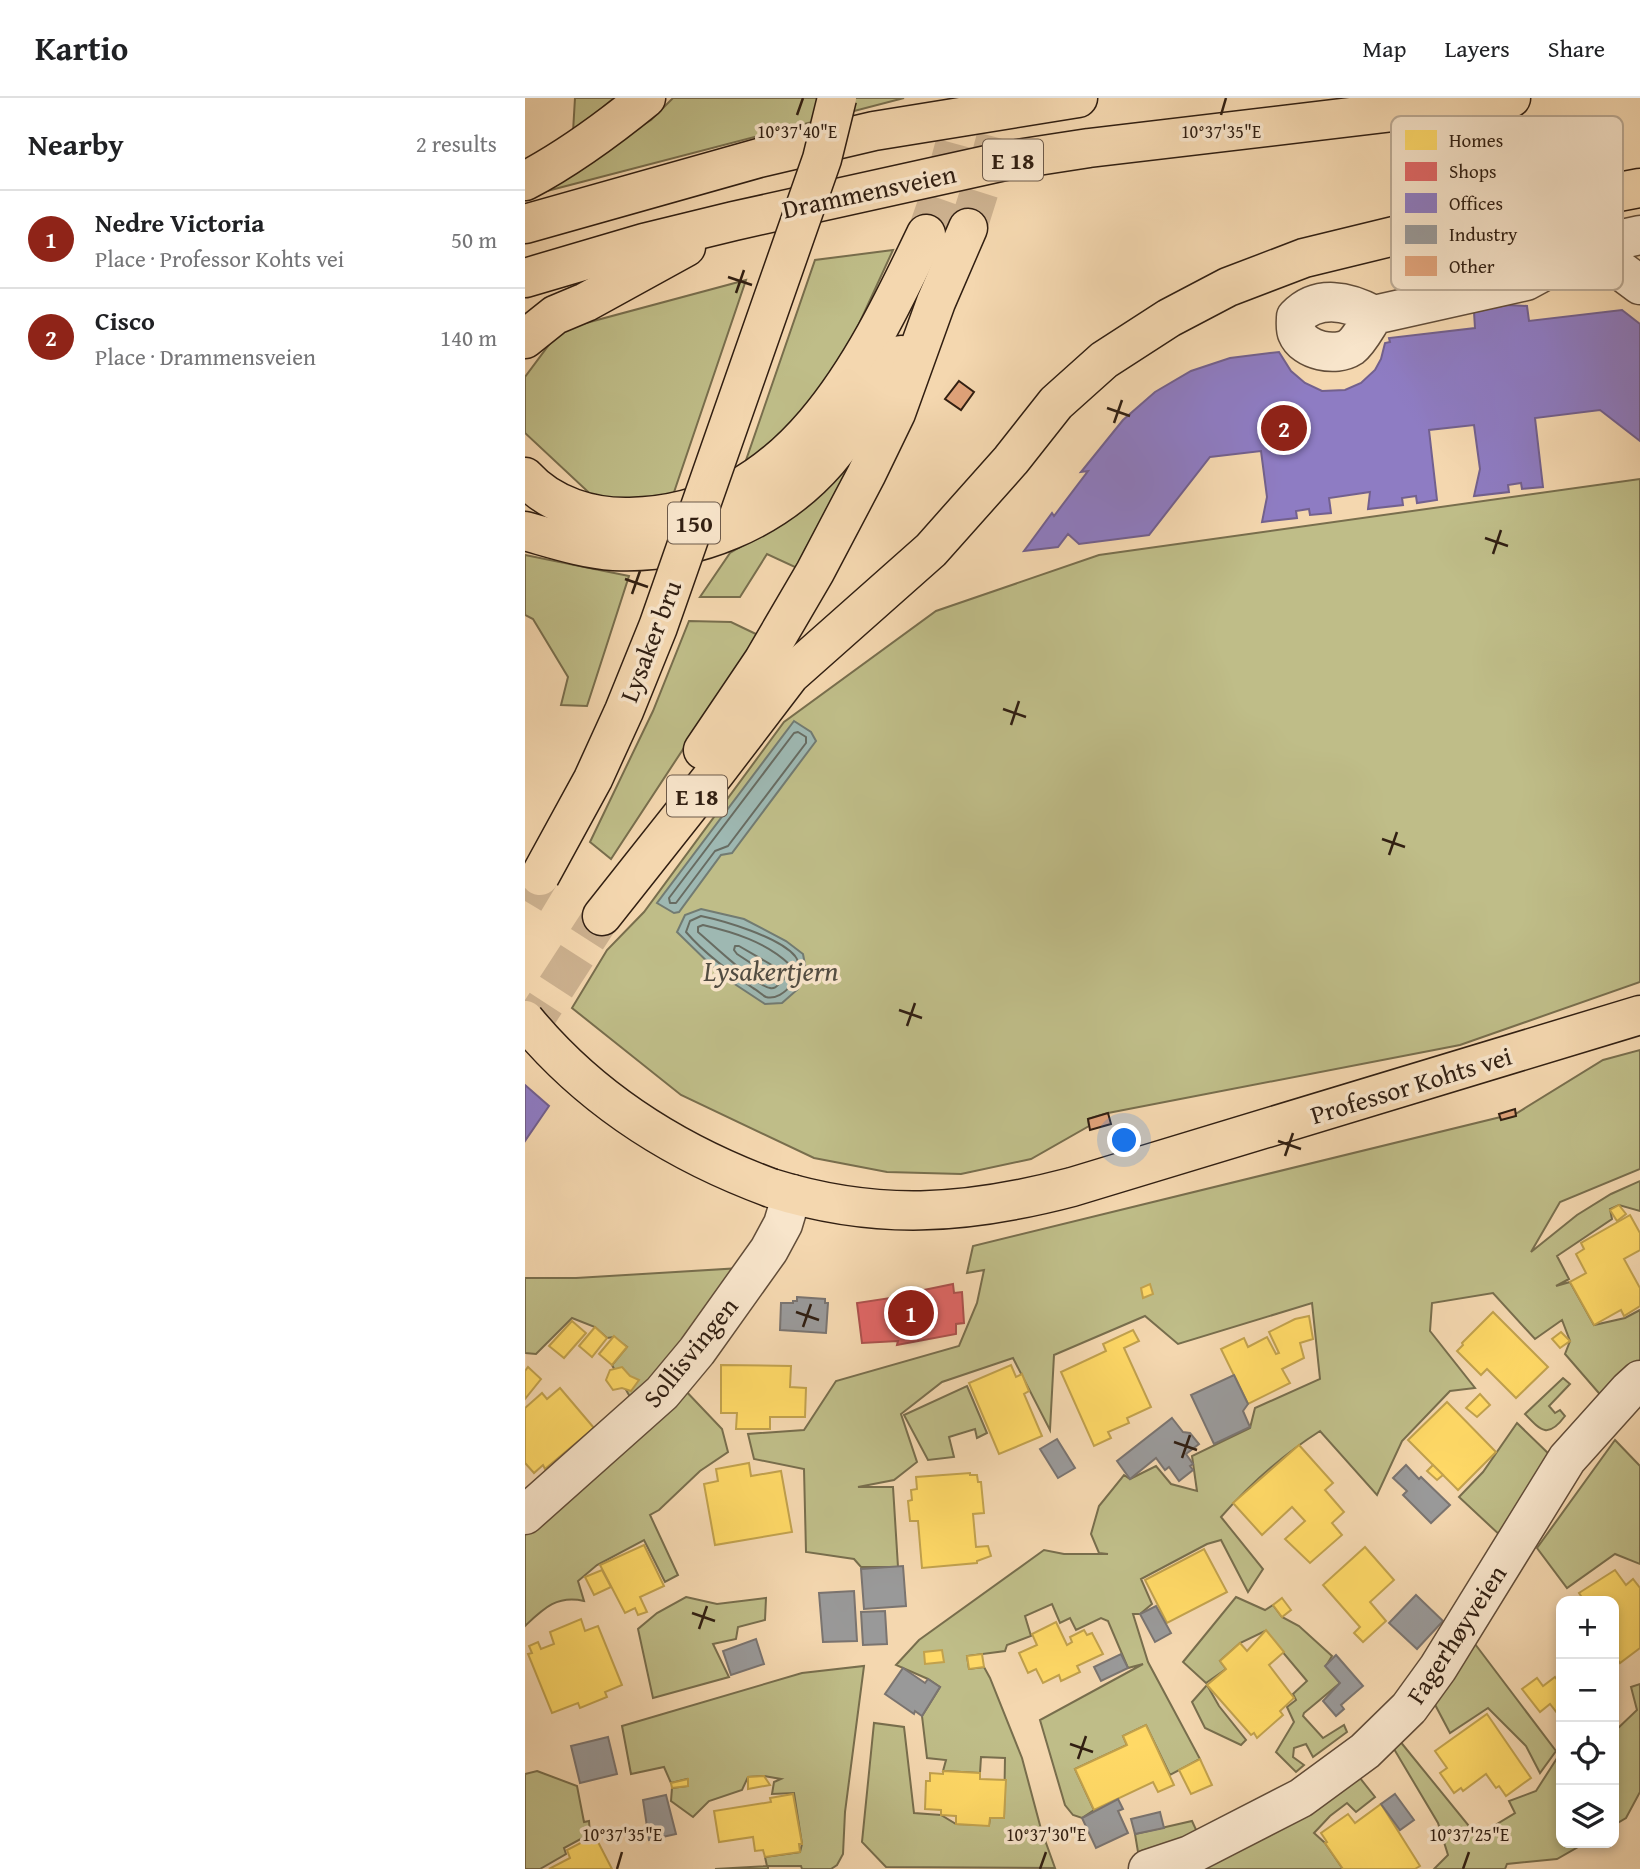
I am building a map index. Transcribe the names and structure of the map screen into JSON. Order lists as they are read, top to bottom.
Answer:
{
  "streets": {
    "main road": [
      "E 18",
      "Drammensveien",
      "150",
      "Lysaker bru",
      "Professor Kohts vei"
    ],
    "street": ["Sollisvingen", "Fagerhøyveien"]
  },
  "crossings": [
    ["E 18", "Drammensveien"],
    ["150", "Lysaker bru"],
    ["Professor Kohts vei", "Sollisvingen"]
  ],
  "water": ["Lysakertjern"],
  "legend": [
    "Homes",
    "Shops",
    "Offices",
    "Industry",
    "Other"
  ],
  "page": {
    "header": "Kartio",
    "nav": ["Map", "Layers", "Share"],
    "heading": ["Nearby", "2 results"],
    "list": [
      {
        "mark": "1",
        "name": "Nedre Victoria",
        "note": "Place · Professor Kohts vei",
        "value": "50 m"
      },
      {
        "mark": "2",
        "name": "Cisco",
        "note": "Place · Drammensveien",
        "value": "140 m"
      }
    ],
    "pins": ["2", "1"],
    "map_buttons": ["+", "−"]
  },
  "coordinates": [
    "10°37'40\"E",
    "10°37'35\"E",
    "10°37'30\"E",
    "10°37'25\"E"
  ]
}
